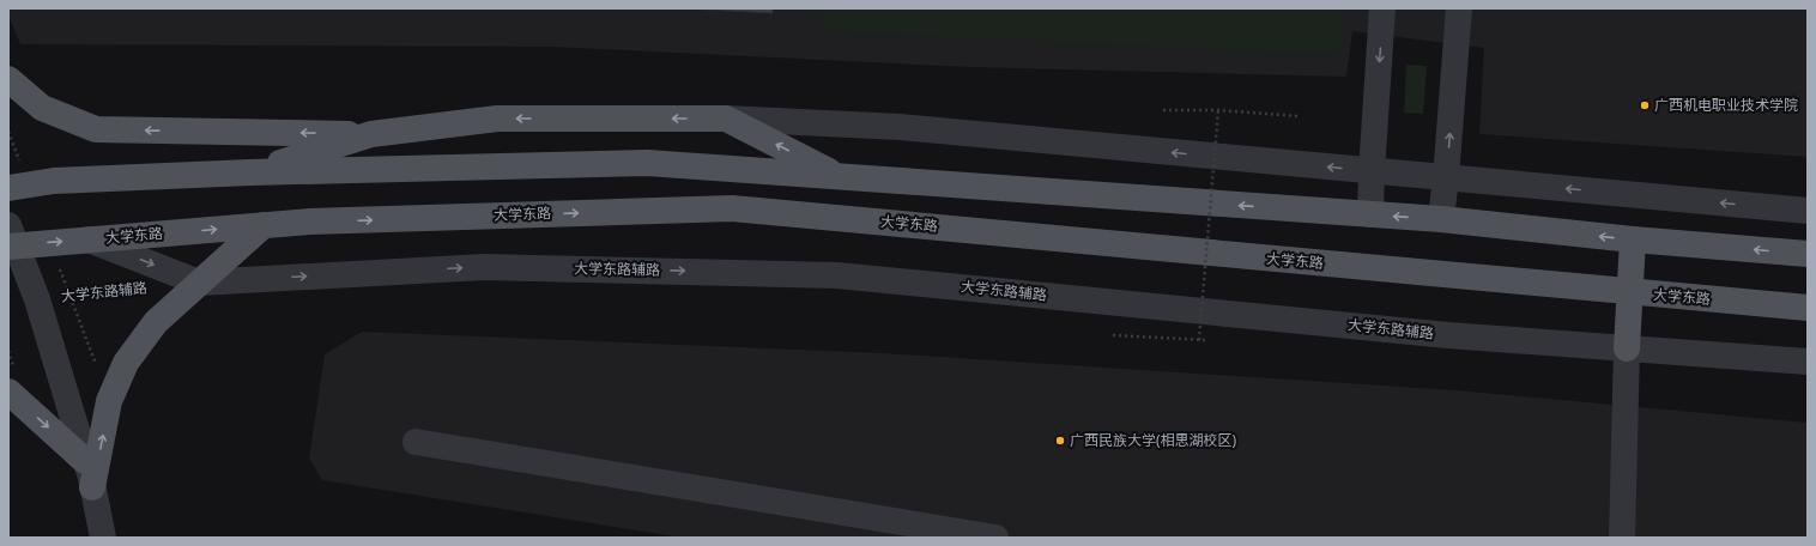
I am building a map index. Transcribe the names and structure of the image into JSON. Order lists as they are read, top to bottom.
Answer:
{
  "streets": {
    "main road": ["大学东路"],
    "street": ["大学东路辅路"]
  },
  "crossings": [
    ["大学东路", "大学东路辅路"]
  ],
  "places": ["广西机电职业技术学院", "广西民族大学(相思湖校区)"]
}
